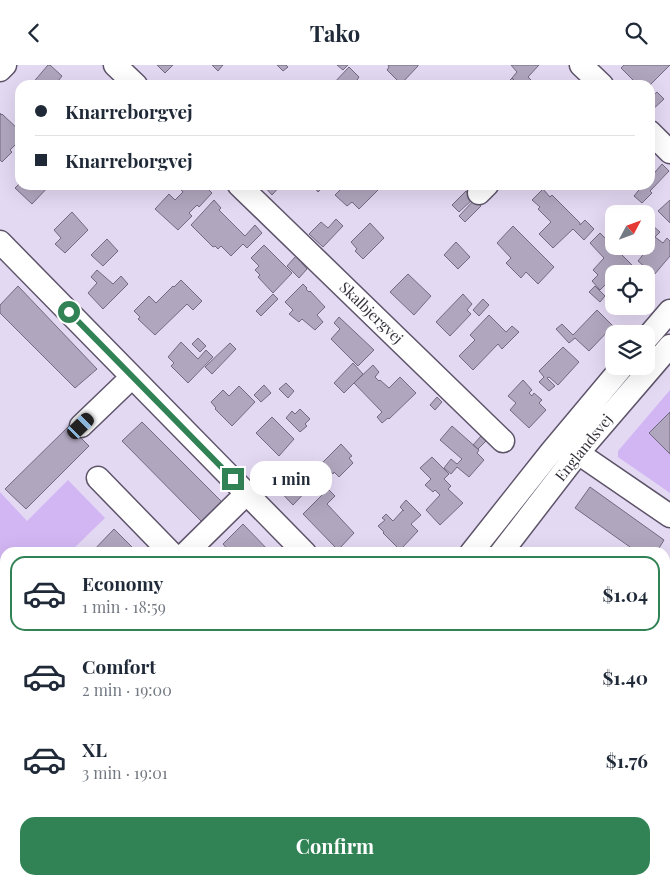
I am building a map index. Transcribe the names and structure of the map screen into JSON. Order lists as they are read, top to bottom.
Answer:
{
  "streets": {
    "street": ["Skalbjergvej", "Englandsvej"]
  },
  "north": "top right",
  "page": {
    "header": "Tako",
    "banner": ["Knarreborgvej", "Knarreborgvej"],
    "bubble": "1 min",
    "list": [
      {
        "name": "Economy",
        "note": "1 min · 18:59",
        "value": "$1.04"
      },
      {
        "name": "Comfort",
        "note": "2 min · 19:00",
        "value": "$1.40"
      },
      {
        "name": "XL",
        "note": "3 min · 19:01",
        "value": "$1.76"
      }
    ],
    "buttons": "Confirm"
  }
}
